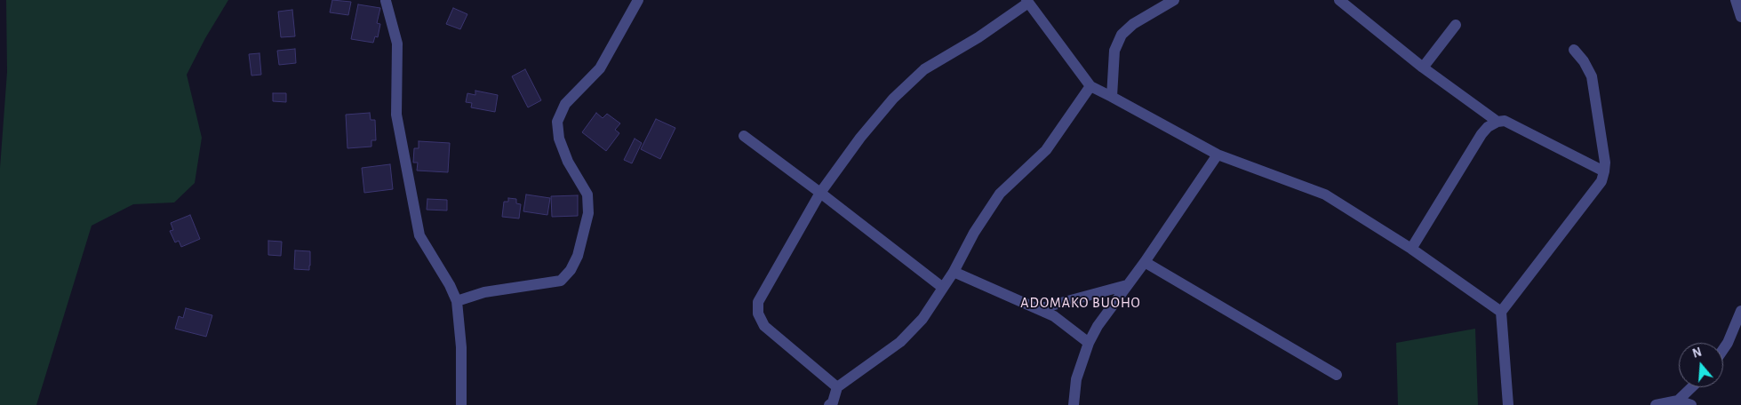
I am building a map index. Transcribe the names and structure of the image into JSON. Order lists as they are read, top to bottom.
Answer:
{
  "districts": ["ADOMAKO BUOHO"],
  "north": "top"
}
